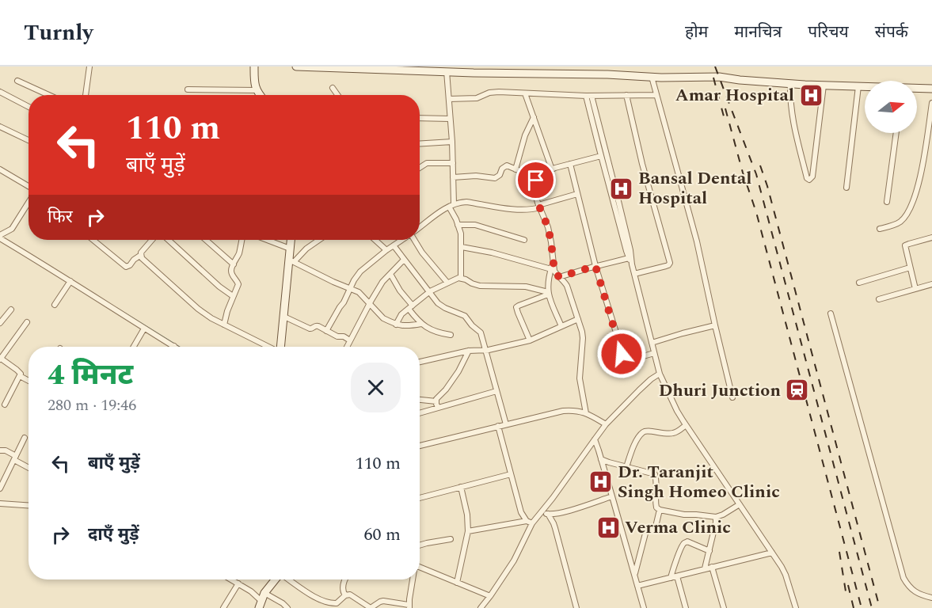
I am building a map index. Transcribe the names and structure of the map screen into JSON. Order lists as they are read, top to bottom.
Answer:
{
  "places": {
    "hospital": [
      "Amar Hospital",
      "Bansal Dental Hospital",
      "Dr. Taranjit Singh Homeo Clinic",
      "Verma Clinic"
    ],
    "station": ["Dhuri Junction"]
  },
  "north": "right",
  "page": {
    "header": "Turnly",
    "nav": [
      "होम",
      "मानचित्र",
      "परिचय",
      "संपर्क"
    ],
    "turn": ["110 m", "बाएँ मुड़ें"],
    "then": "फिर",
    "heading": ["4 मिनट", "280 m · 19:46"],
    "list": [
      {
        "name": "बाएँ मुड़ें",
        "value": "110 m"
      },
      {
        "name": "दाएँ मुड़ें",
        "value": "60 m"
      }
    ]
  }
}
